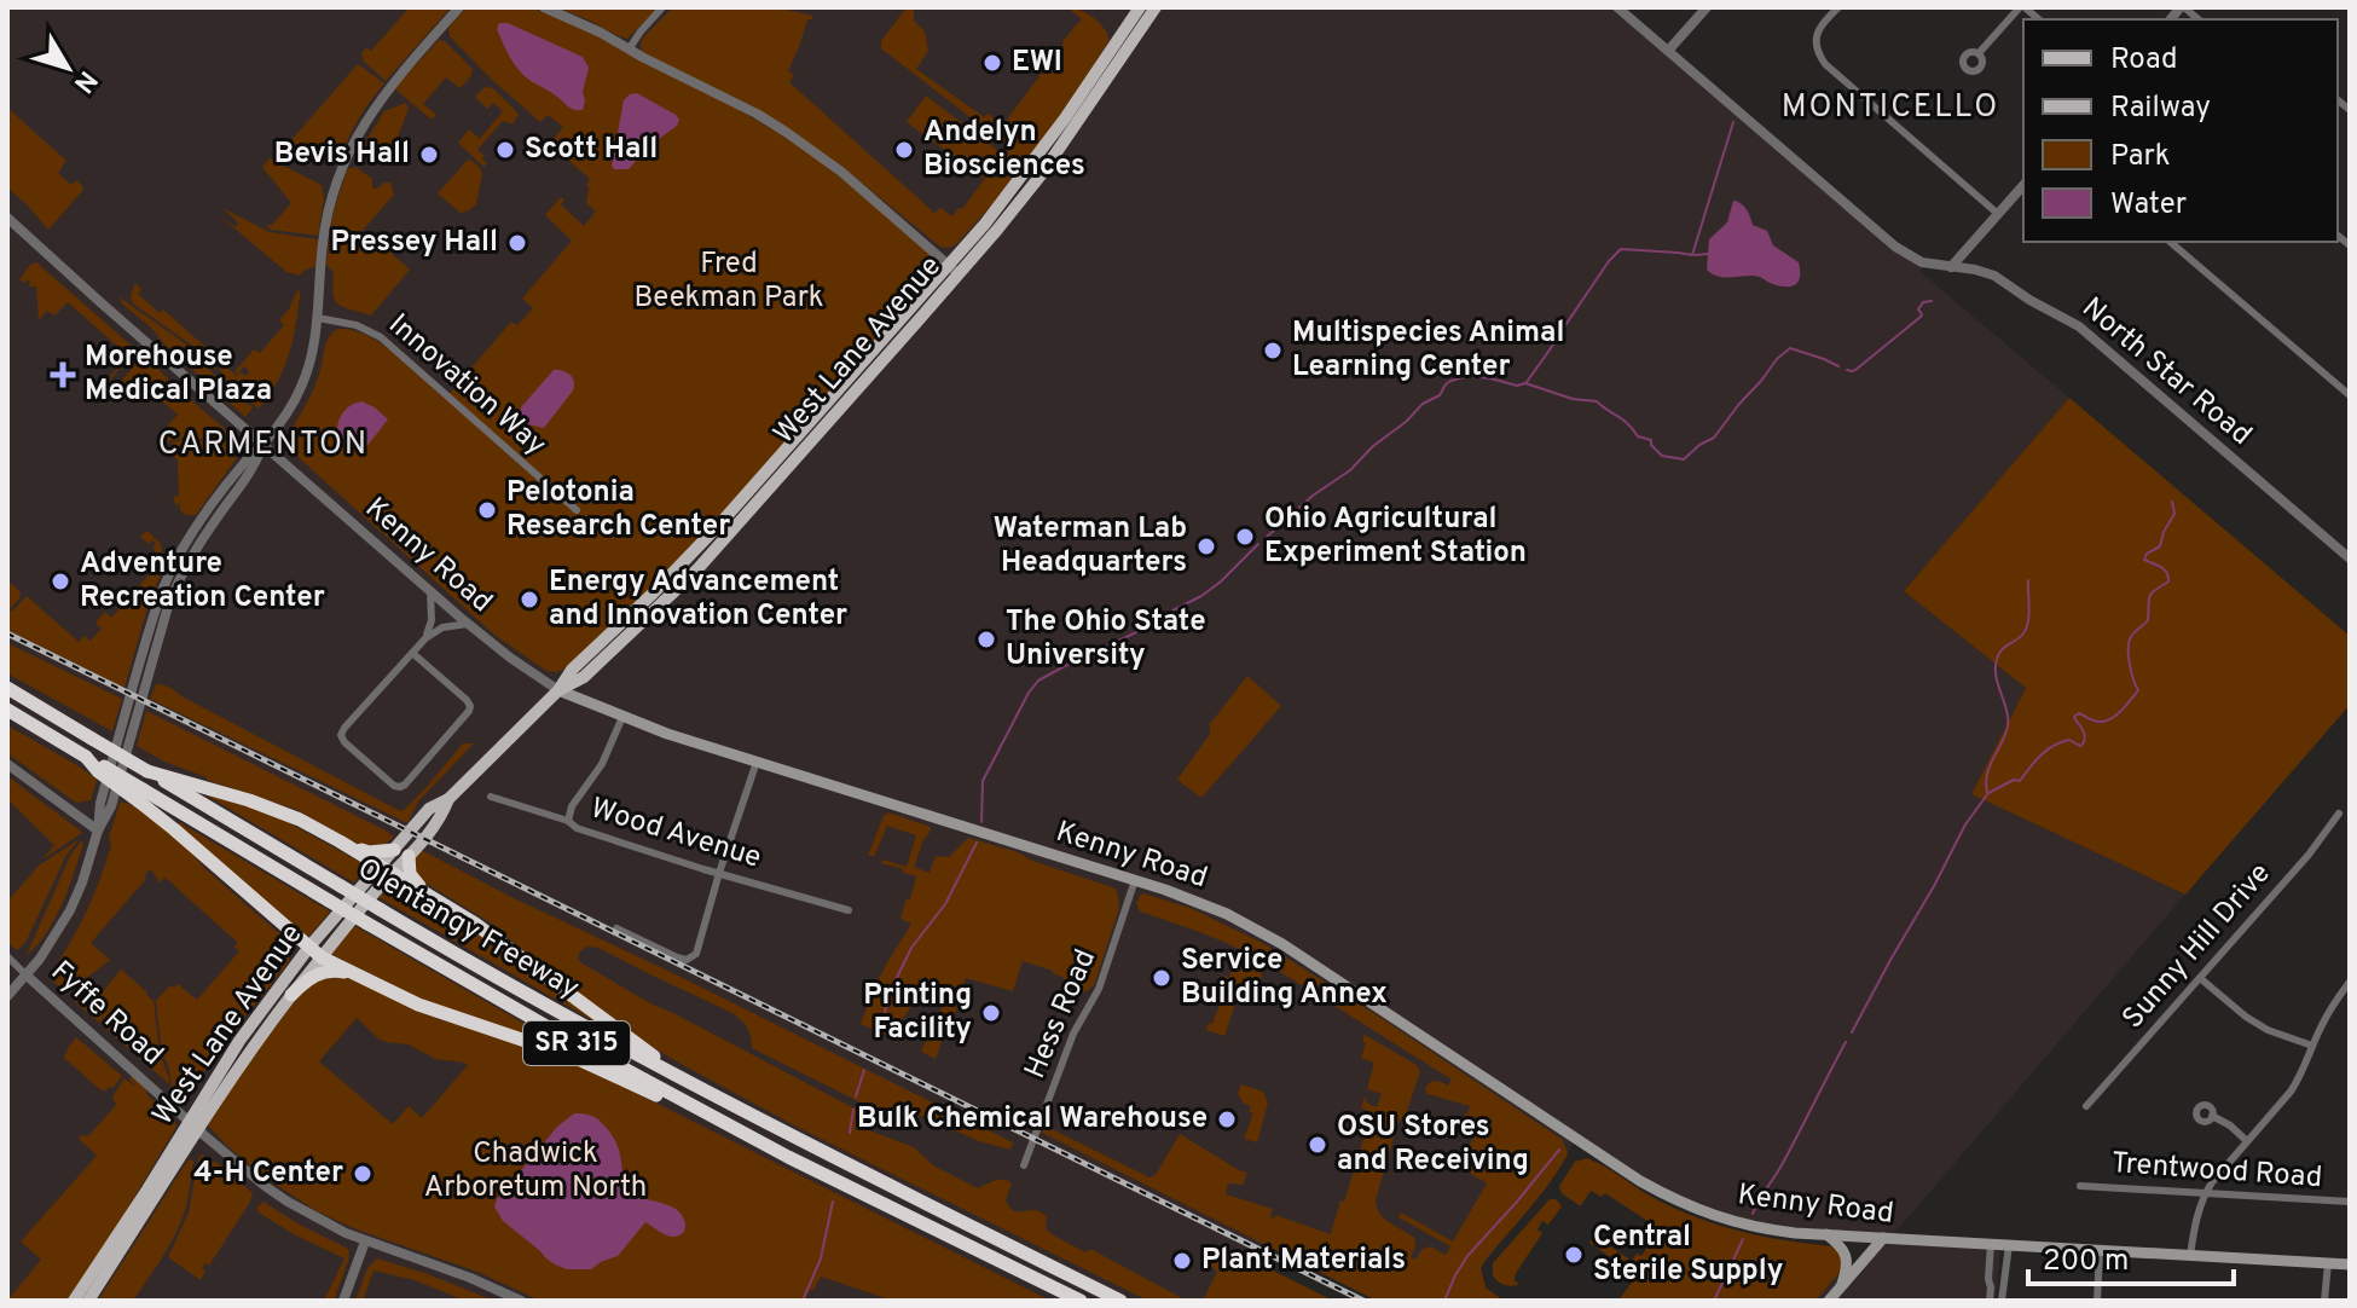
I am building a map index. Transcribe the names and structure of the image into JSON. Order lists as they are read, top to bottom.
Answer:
{
  "streets": {
    "highway": ["Olentangy Freeway", "SR 315"],
    "main road": ["West Lane Avenue", "Kenny Road"],
    "street": [
      "North Star Road",
      "Innovation Way",
      "Wood Avenue",
      "Sunny Hill Drive",
      "Fyffe Road",
      "Hess Road",
      "Trentwood Road"
    ]
  },
  "crossings": [
    ["West Lane Avenue", "Kenny Road"],
    ["West Lane Avenue", "Fyffe Road"],
    ["Kenny Road", "Hess Road"]
  ],
  "districts": ["MONTICELLO", "CARMENTON"],
  "parks": ["Fred Beekman Park", "Chadwick Arboretum North"],
  "places": {
    "other": [
      "EWI",
      "Scott Hall",
      "Andelyn Biosciences",
      "Bevis Hall",
      "Pressey Hall",
      "Multispecies Animal Learning Center",
      "Pelotonia Research Center",
      "Ohio Agricultural Experiment Station",
      "Waterman Lab Headquarters",
      "Adventure Recreation Center",
      "Energy Advancement and Innovation Center",
      "The Ohio State University",
      "Service Building Annex",
      "Printing Facility",
      "Bulk Chemical Warehouse",
      "OSU Stores and Receiving",
      "4-H Center",
      "Central Sterile Supply",
      "Plant Materials"
    ],
    "health": ["Morehouse Medical Plaza"]
  },
  "legend": [
    "Road",
    "Railway",
    "Park",
    "Water"
  ],
  "scale_bar": "200 m",
  "north": "bottom right"
}
